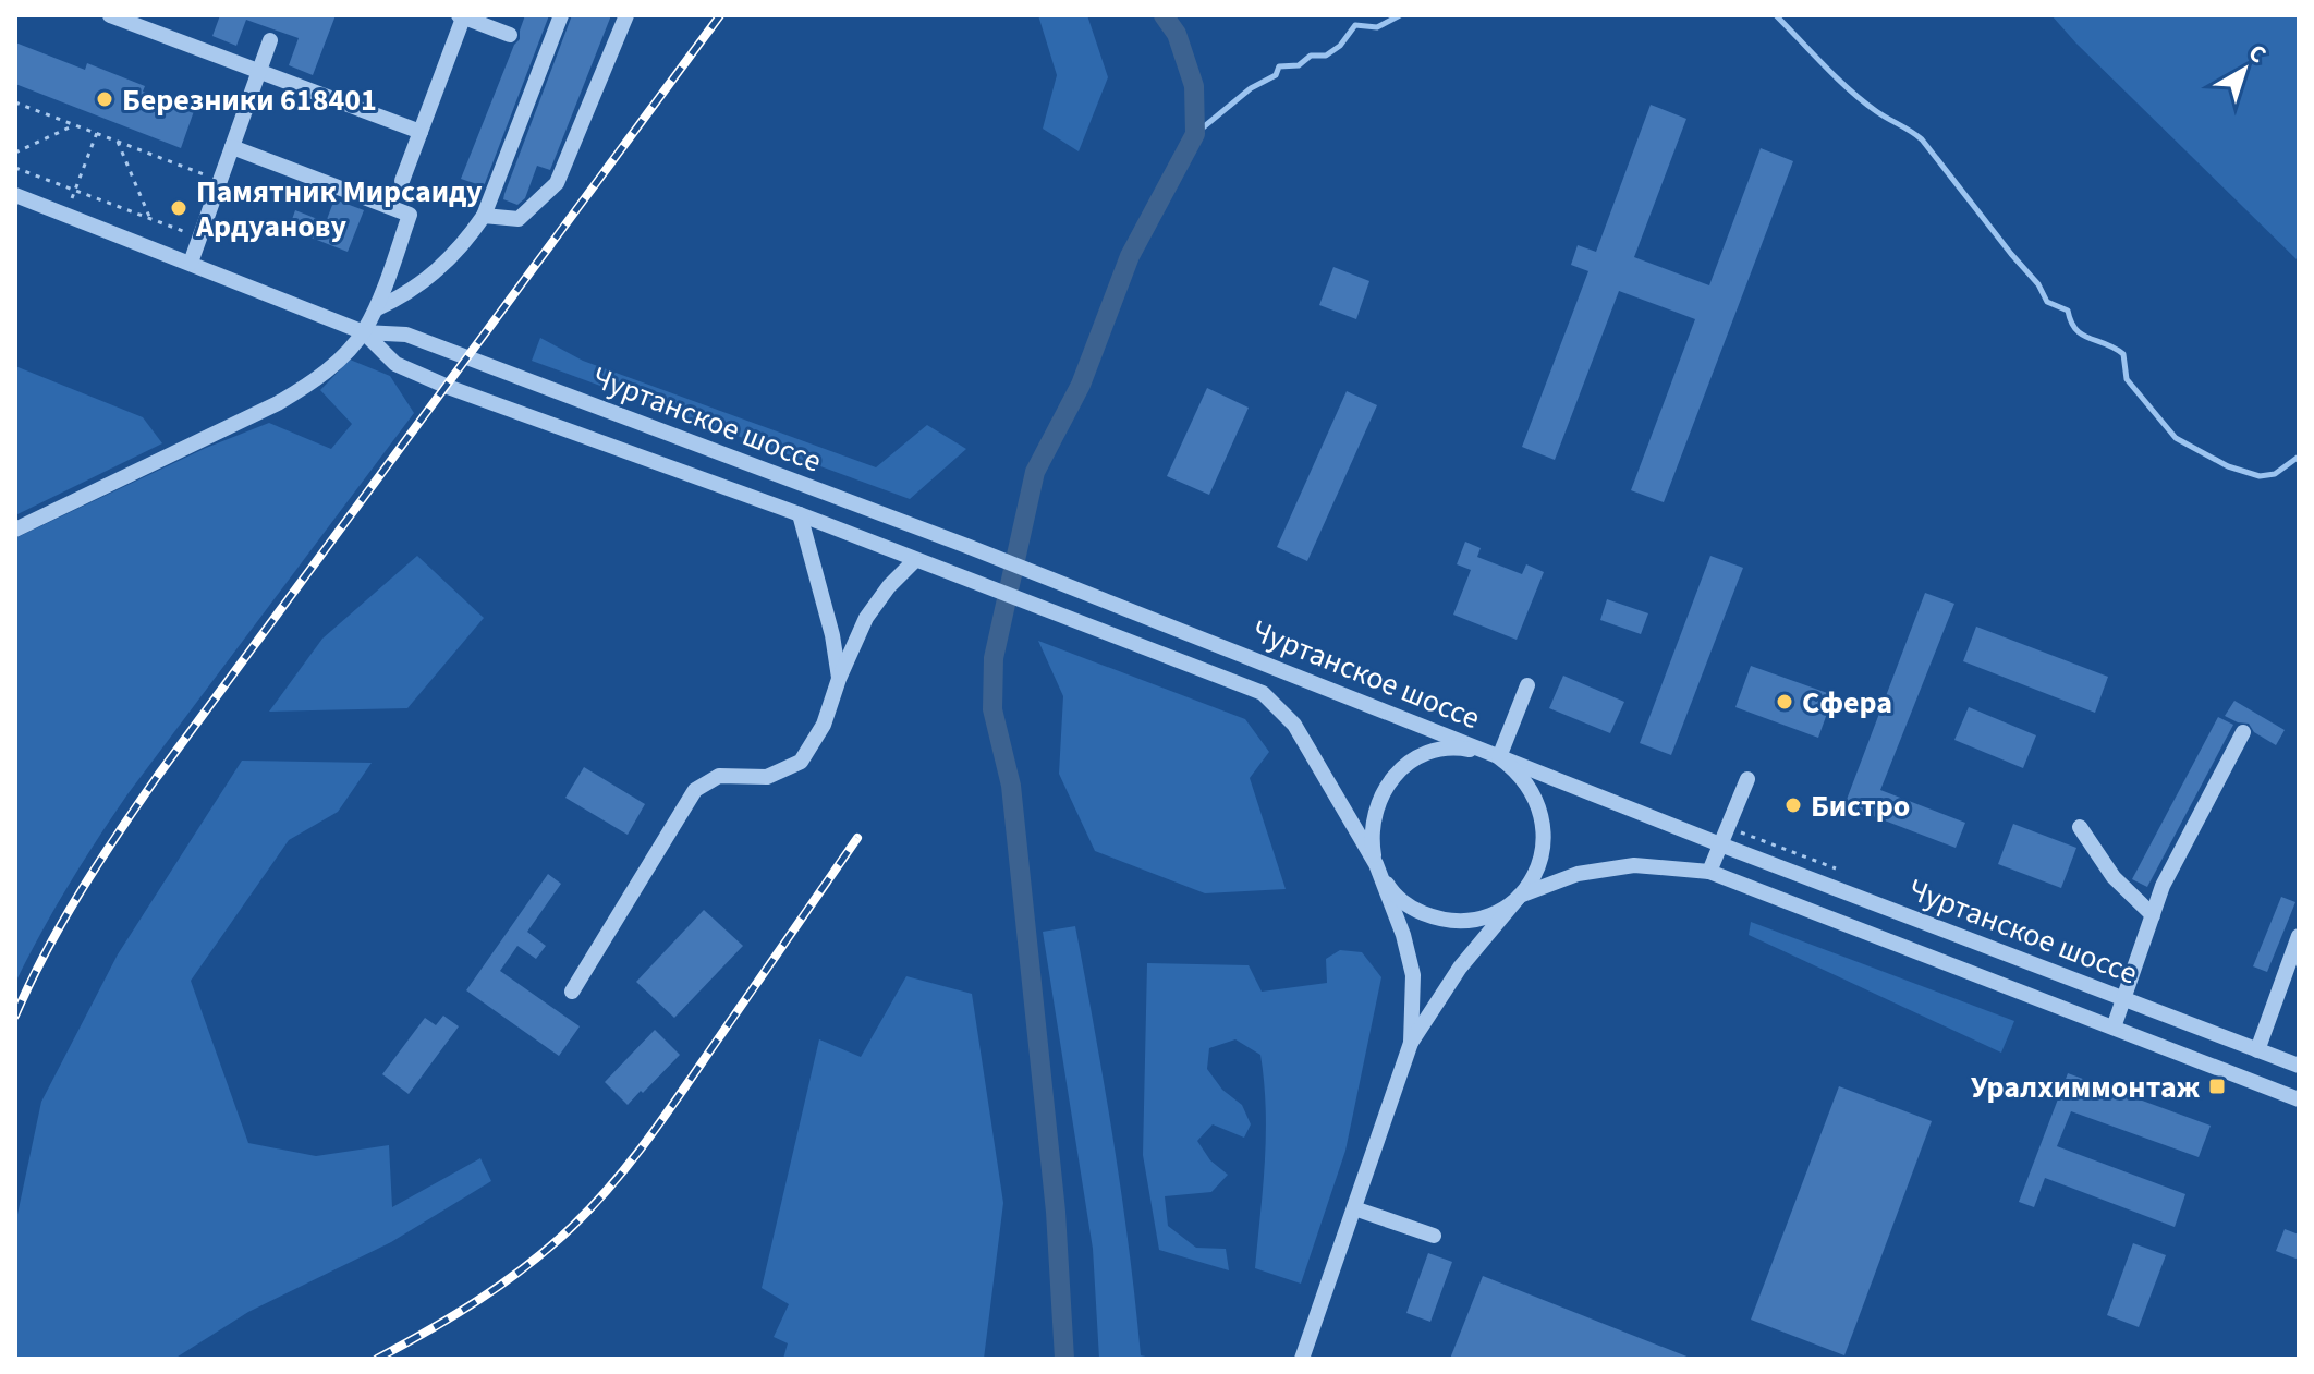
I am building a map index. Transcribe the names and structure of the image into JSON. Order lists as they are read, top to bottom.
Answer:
{
  "streets": {
    "street": ["Чуртанское шоссе"]
  },
  "places": {
    "other": [
      "Березники 618401",
      "Памятник Мирсаиду Ардуанову",
      "Сфера",
      "Бистро"
    ],
    "transit": ["Уралхиммонтаж"]
  },
  "north": "top right"
}
